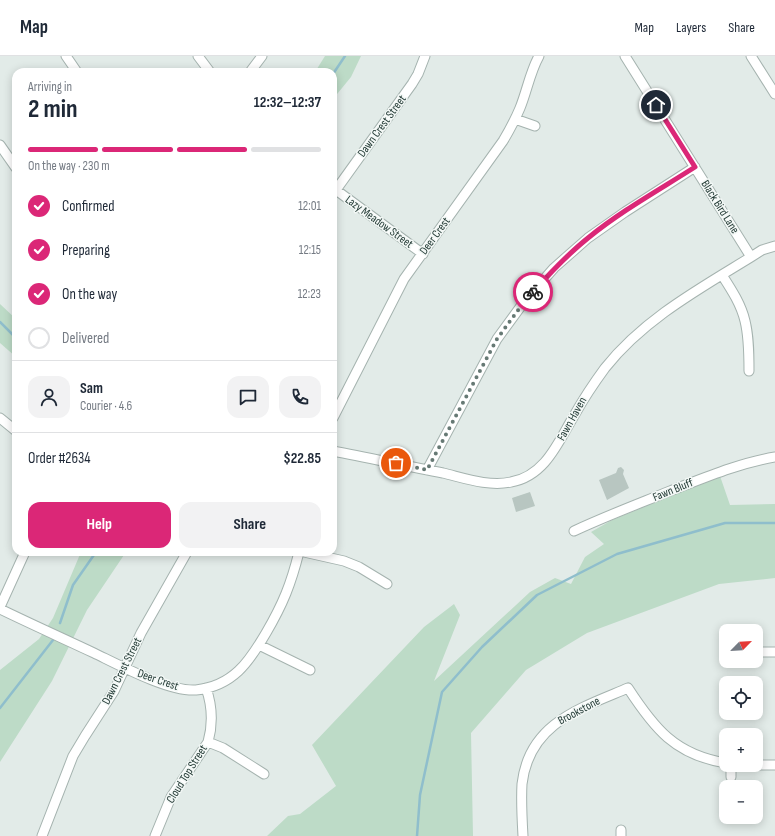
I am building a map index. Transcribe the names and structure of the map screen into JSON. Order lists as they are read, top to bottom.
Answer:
{
  "streets": {
    "street": [
      "Dawn Crest Street",
      "Black Bird Lane",
      "Lazy Meadow Street",
      "Deer Crest",
      "Fawn Haven",
      "Fawn Bluff",
      "Brookstone",
      "Cloud Top Street"
    ]
  },
  "crossings": [
    ["Dawn Crest Street", "Deer Crest"],
    ["Black Bird Lane", "Fawn Haven"],
    ["Lazy Meadow Street", "Deer Crest"],
    ["Deer Crest", "Cloud Top Street"]
  ],
  "north": "top right",
  "page": {
    "header": "Map",
    "nav": ["Map", "Layers", "Share"],
    "heading": ["2 min", "Arriving in", "12:32–12:37"],
    "panel": [
      "Sam",
      "Courier · 4.6",
      "Order #2634",
      "$22.85"
    ],
    "bar": "On the way · 230 m",
    "list": [
      ["Confirmed", "12:01"],
      ["Preparing", "12:15"],
      ["On the way", "12:23"],
      "Delivered"
    ],
    "buttons": ["Help", "Share"],
    "map_buttons": ["+", "−"]
  }
}
